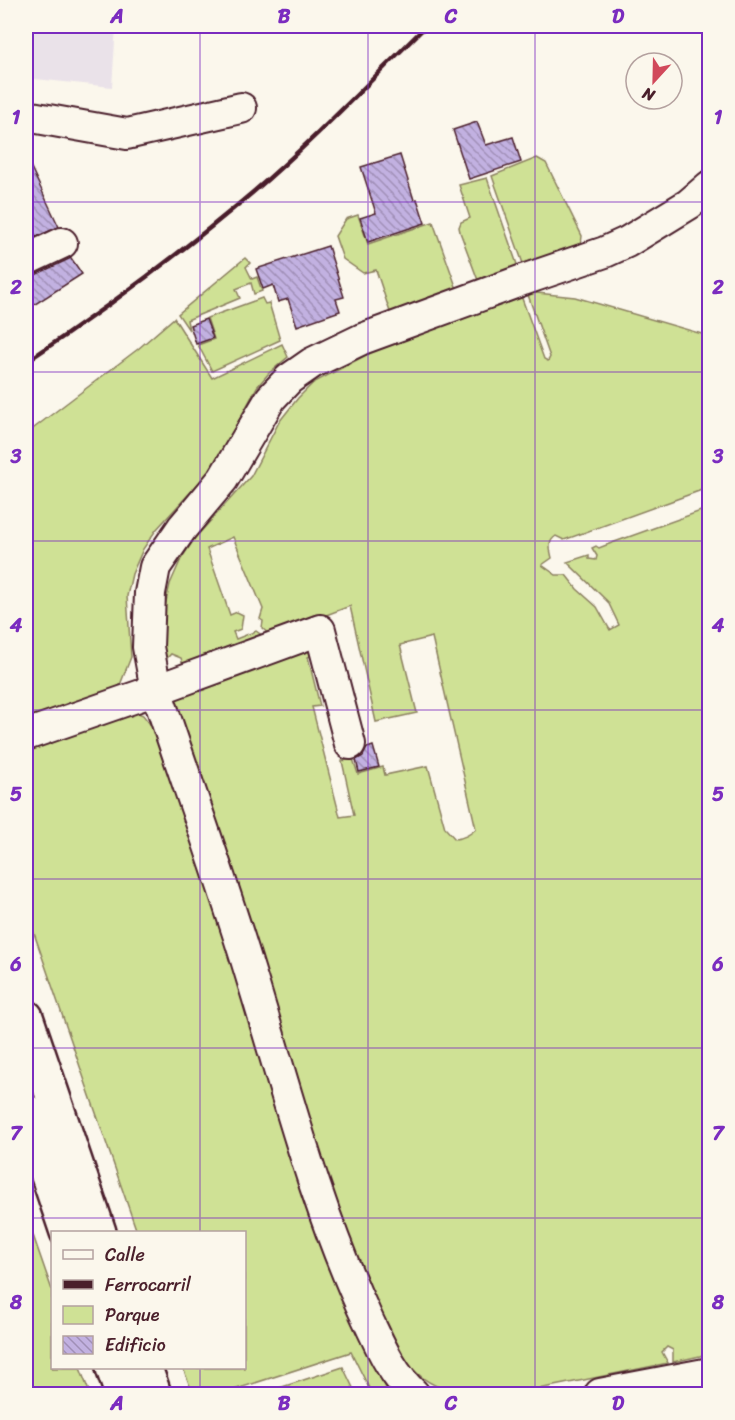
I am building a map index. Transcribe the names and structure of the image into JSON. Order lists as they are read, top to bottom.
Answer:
{
  "legend": [
    "Calle",
    "Ferrocarril",
    "Parque",
    "Edificio"
  ],
  "north": "bottom",
  "grid": {
    "columns": [
      "A",
      "B",
      "C",
      "D"
    ],
    "rows": [
      "1",
      "2",
      "3",
      "4",
      "5",
      "6",
      "7",
      "8"
    ]
  }
}
